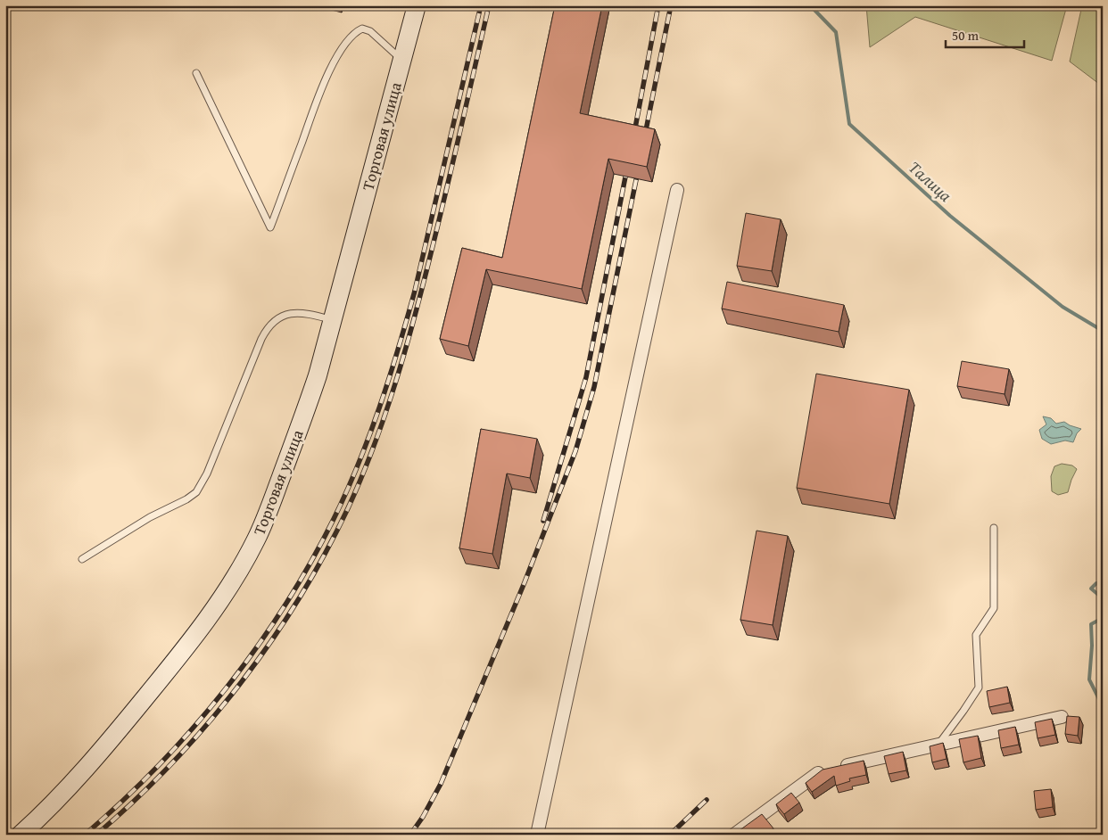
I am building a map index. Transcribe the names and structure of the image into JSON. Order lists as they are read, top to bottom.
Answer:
{
  "streets": {
    "street": ["Торговая улица"]
  },
  "water": ["Талица"],
  "scale_bar": "50 m"
}
